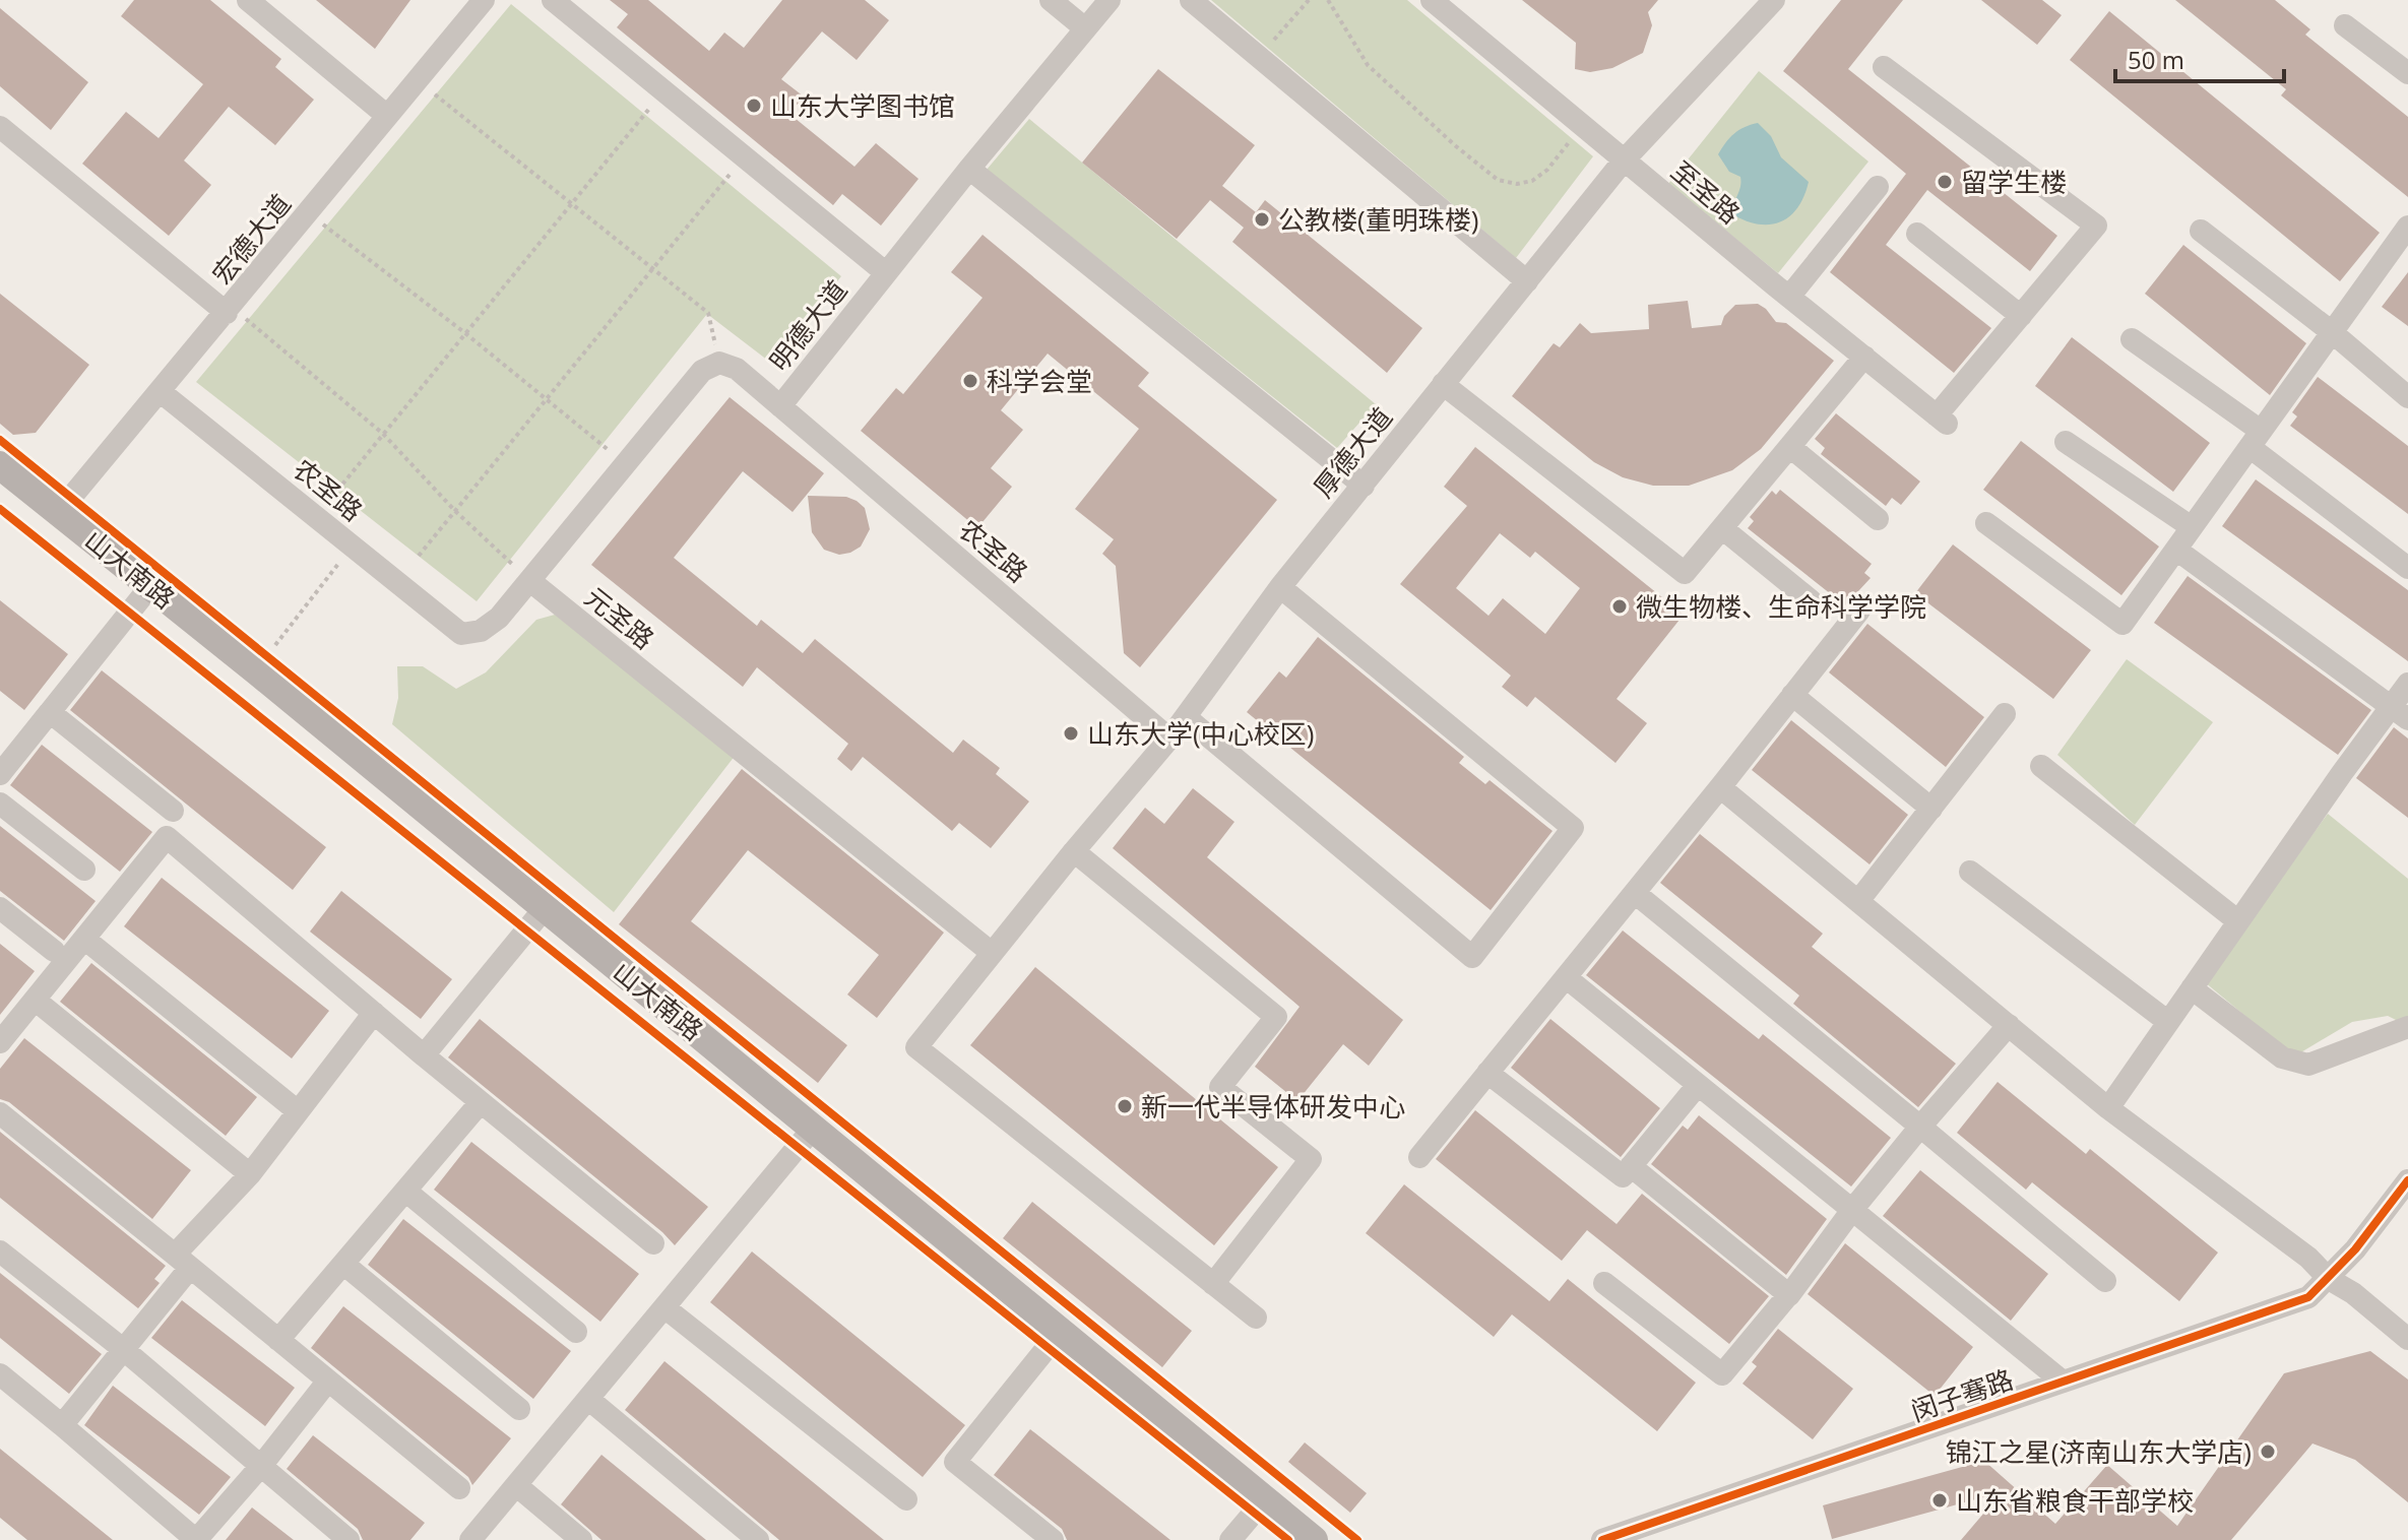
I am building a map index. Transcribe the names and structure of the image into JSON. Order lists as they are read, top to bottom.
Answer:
{
  "streets": {
    "main road": ["山大南路"],
    "street": [
      "至圣路",
      "宏德大道",
      "明德大道",
      "厚德大道",
      "农圣路",
      "元圣路",
      "闵子骞路"
    ]
  },
  "crossings": [
    ["至圣路", "厚德大道"],
    ["宏德大道", "农圣路"],
    ["宏德大道", "山大南路"],
    ["明德大道", "农圣路"],
    ["厚德大道", "农圣路"],
    ["厚德大道", "元圣路"],
    ["农圣路", "元圣路"]
  ],
  "places": [
    "山东大学图书馆",
    "留学生楼",
    "公教楼(董明珠楼)",
    "科学会堂",
    "微生物楼、生命科学学院",
    "山东大学(中心校区)",
    "新一代半导体研发中心",
    "锦江之星(济南山东大学店)",
    "山东省粮食干部学校"
  ],
  "scale_bar": "50 m"
}
